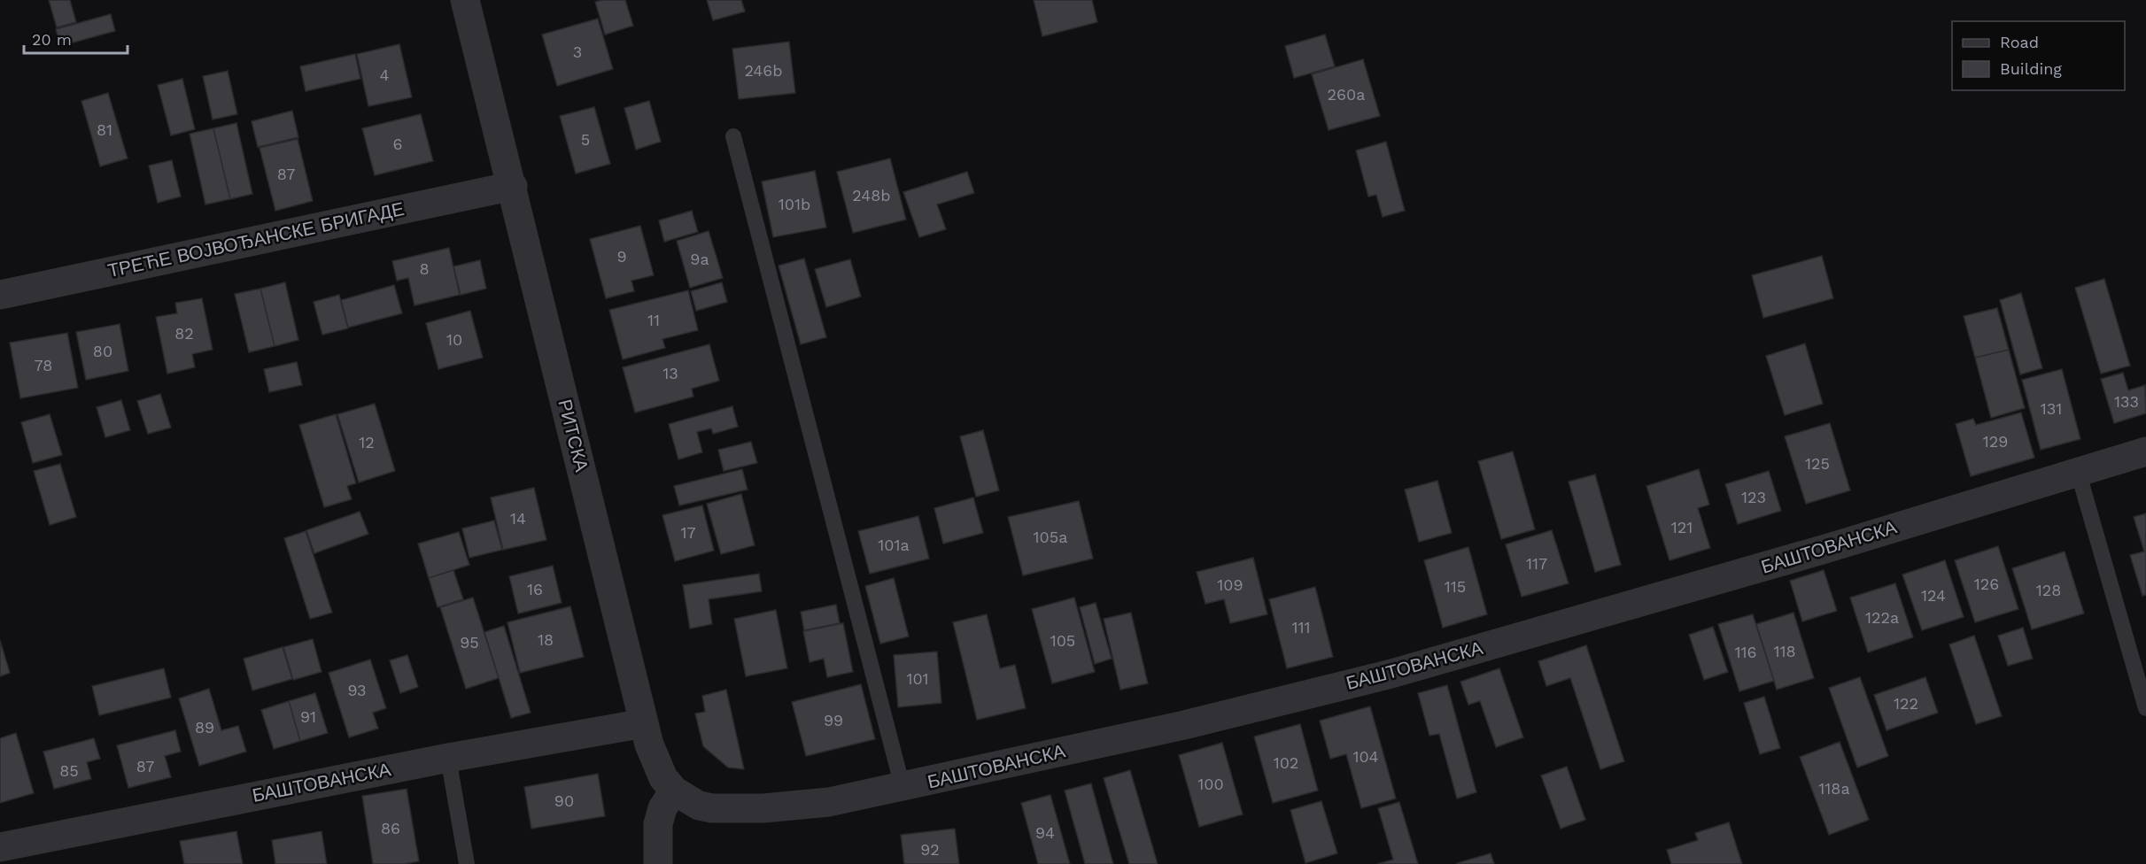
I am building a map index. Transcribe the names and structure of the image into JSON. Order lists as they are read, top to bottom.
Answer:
{
  "streets": {
    "street": ["ТРЕЋЕ ВОЈВОЂАНСКЕ БРИГАДЕ", "РИТСКА", "БАШТОВАНСКА"]
  },
  "crossings": [
    ["ТРЕЋЕ ВОЈВОЂАНСКЕ БРИГАДЕ", "РИТСКА"],
    ["РИТСКА", "БАШТОВАНСКА"]
  ],
  "house_numbers": [
    "3",
    "246b",
    "4",
    "260a",
    "81",
    "5",
    "6",
    "87",
    "248b",
    "101b",
    "9",
    "9a",
    "8",
    "11",
    "82",
    "10",
    "80",
    "78",
    "13",
    "133",
    "131",
    "129",
    "12",
    "125",
    "123",
    "14",
    "121",
    "17",
    "105a",
    "101a",
    "117",
    "126",
    "109",
    "115",
    "16",
    "128",
    "124",
    "122a",
    "111",
    "18",
    "105",
    "95",
    "118",
    "116",
    "101",
    "93",
    "122",
    "91",
    "99",
    "89",
    "104",
    "102",
    "87",
    "85",
    "100",
    "118a",
    "90",
    "86",
    "94",
    "92"
  ],
  "legend": ["Road", "Building"],
  "scale_bar": "20 m"
}
